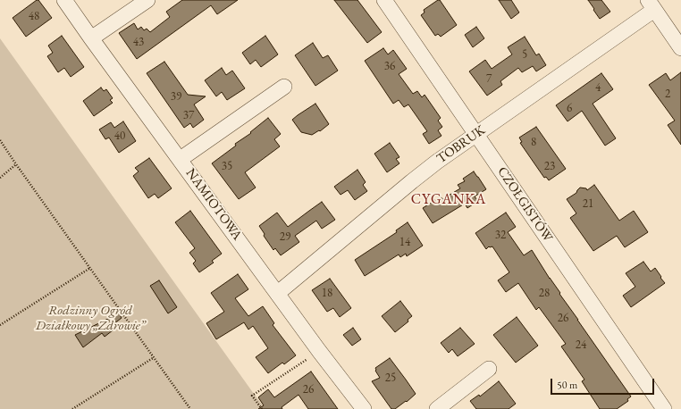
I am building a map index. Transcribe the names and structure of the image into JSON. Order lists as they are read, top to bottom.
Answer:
{
  "streets": {
    "street": ["TOBRUK", "NAMIOTOWA", "CZOŁGISTÓW"]
  },
  "crossings": [
    ["TOBRUK", "NAMIOTOWA"],
    ["TOBRUK", "CZOŁGISTÓW"]
  ],
  "districts": ["CYGANKA"],
  "parks": ["Rodzinny Ogród Działkowy „Zdrowie”"],
  "house_numbers": [
    "48",
    "43",
    "5",
    "36",
    "7",
    "4",
    "2",
    "39",
    "6",
    "37",
    "40",
    "8",
    "35",
    "23",
    "21",
    "32",
    "29",
    "14",
    "18",
    "28",
    "26",
    "24",
    "25",
    "26"
  ],
  "scale_bar": "50 m"
}
